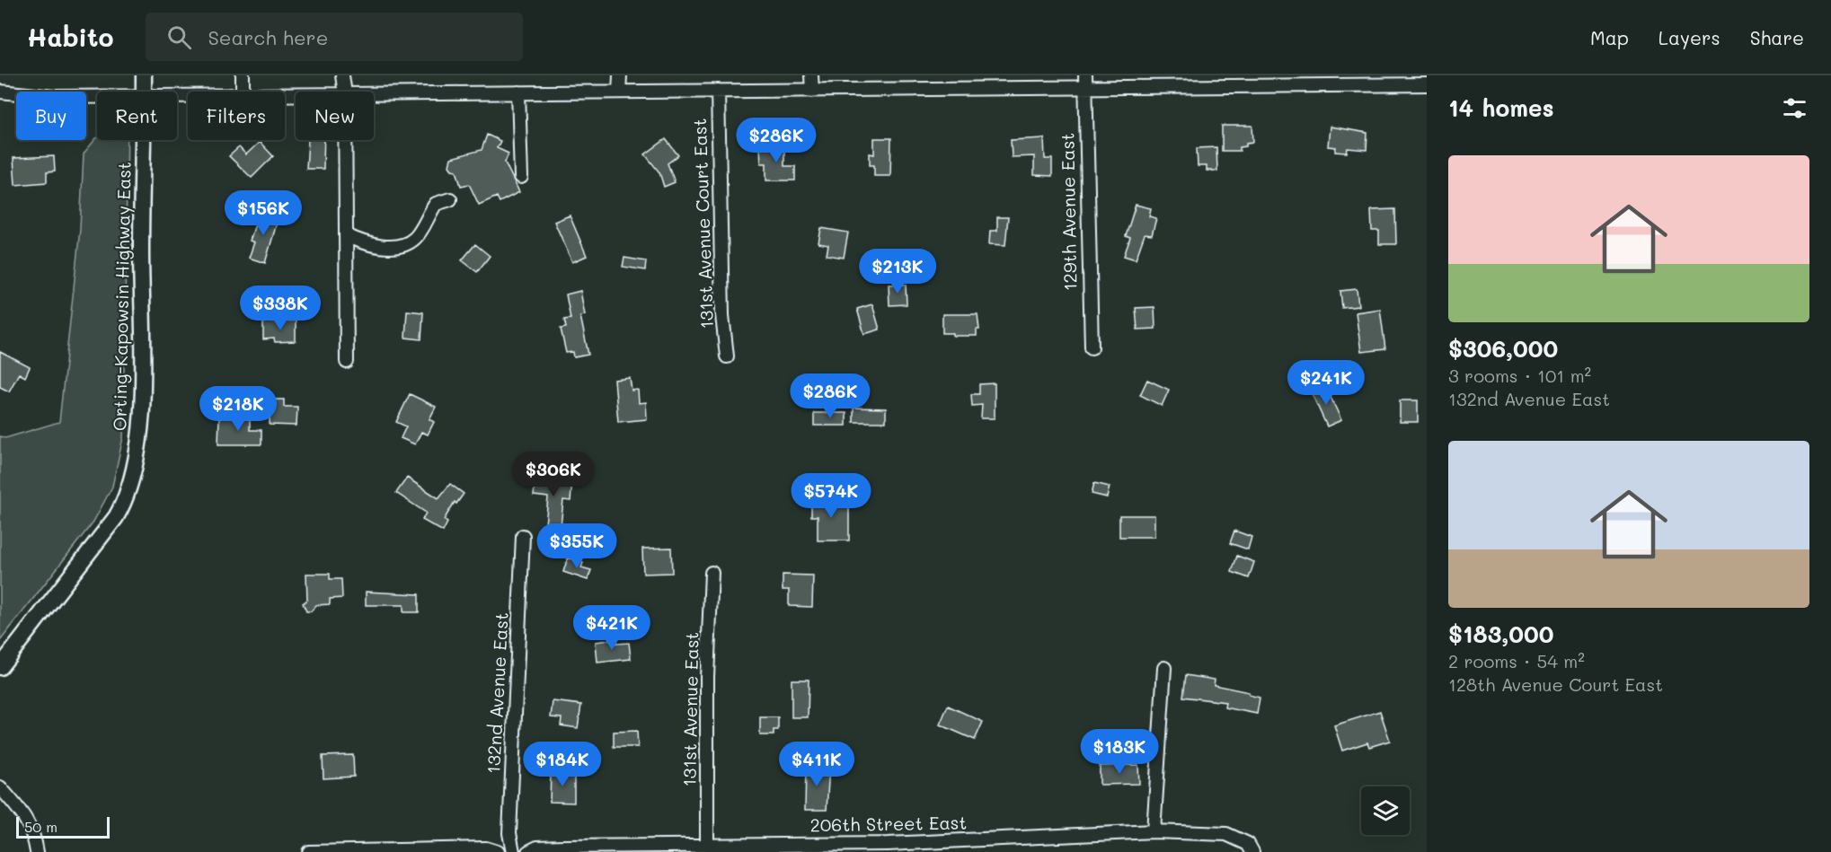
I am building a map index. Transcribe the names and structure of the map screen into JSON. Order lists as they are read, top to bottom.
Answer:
{
  "streets": {
    "main road": ["Orting-Kapowsin Highway East"],
    "street": [
      "129th Avenue East",
      "131st Avenue Court East",
      "132nd Avenue East",
      "131st Avenue East",
      "206th Street East"
    ]
  },
  "crossings": [
    ["131st Avenue East", "206th Street East"]
  ],
  "scale_bar": "50 m",
  "page": {
    "header": "Habito",
    "search": "Search here",
    "nav": ["Map", "Layers", "Share"],
    "heading": "14 homes",
    "chip": [
      "Buy",
      "Rent",
      "Filters",
      "New"
    ],
    "price": [
      "$286K",
      "$156K",
      "$213K",
      "$338K",
      "$241K",
      "$286K",
      "$218K",
      "$306K",
      "$574K",
      "$355K",
      "$421K",
      "$183K",
      "$184K",
      "$411K"
    ],
    "list": [
      {
        "name": "$306,000",
        "note": "3 rooms · 101 m² · 132nd Avenue East"
      },
      {
        "name": "$183,000",
        "note": "2 rooms · 54 m² · 128th Avenue Court East"
      }
    ],
    "scale": "50 m"
  }
}
